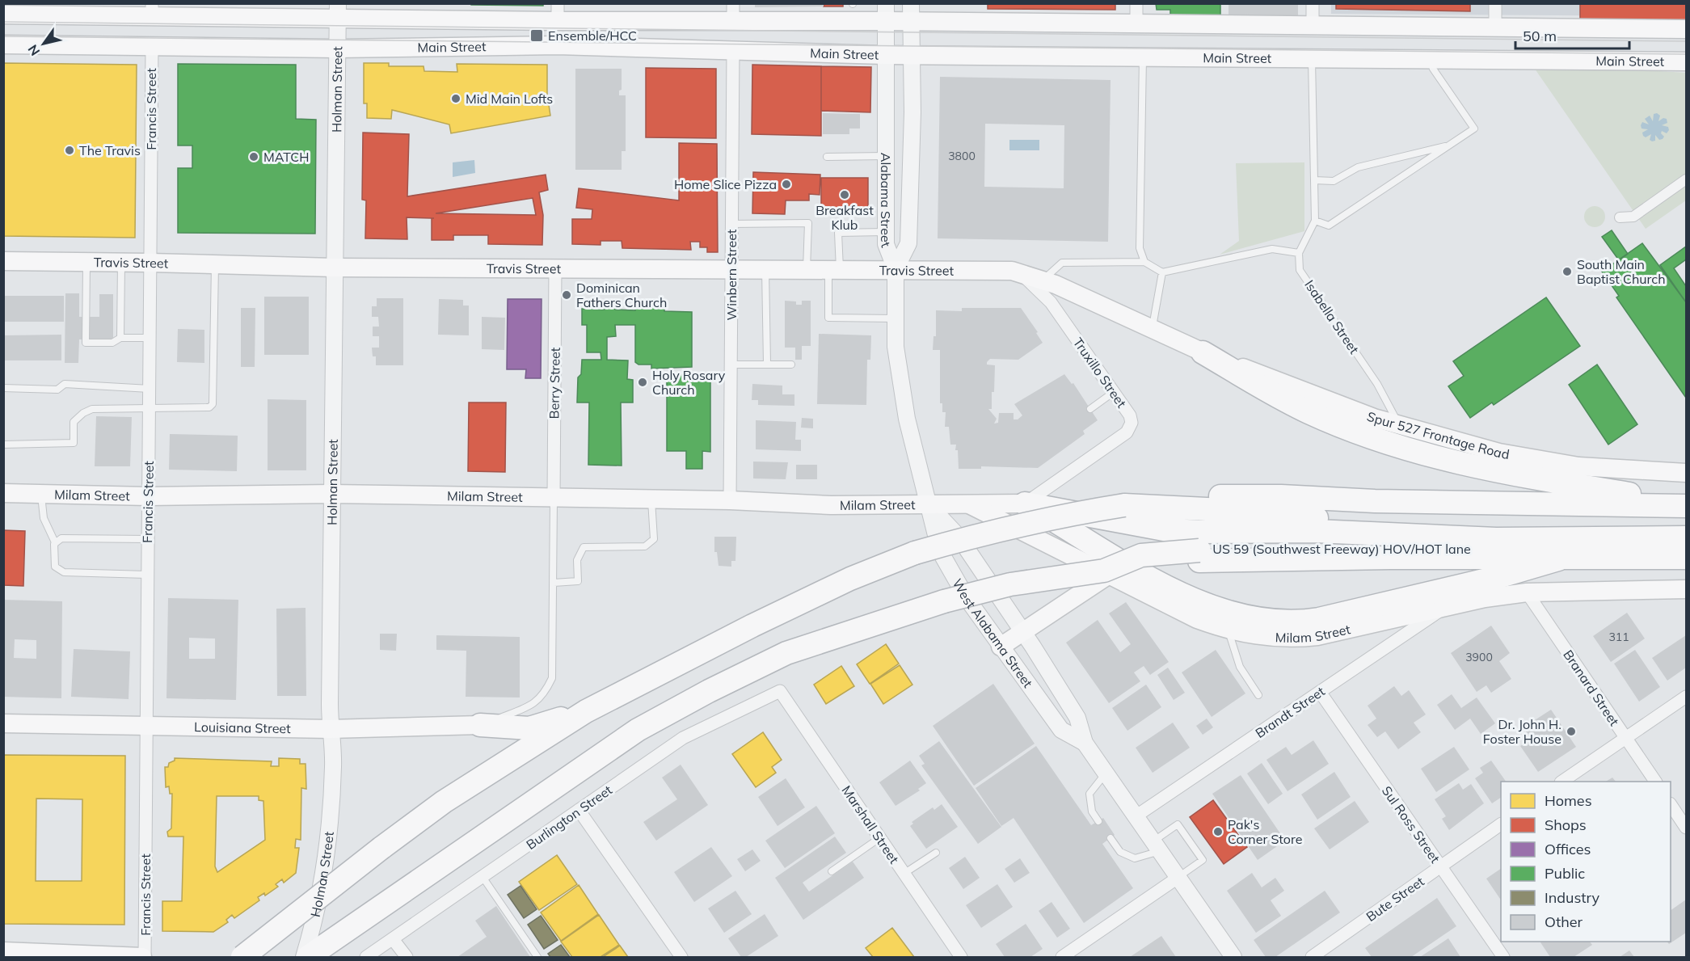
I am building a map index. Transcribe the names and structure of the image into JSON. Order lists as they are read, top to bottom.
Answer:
{
  "streets": {
    "highway": ["US 59 (Southwest Freeway) HOV/HOT lane"],
    "main road": [
      "Main Street",
      "Travis Street",
      "Spur 527 Frontage Road",
      "Milam Street",
      "Louisiana Street"
    ],
    "street": [
      "Holman Street",
      "Francis Street",
      "Alabama Street",
      "Winbern Street",
      "Truxillo Street",
      "Berry Street",
      "West Alabama Street",
      "Branard Street",
      "Brandt Street",
      "Burlington Street",
      "Marshall Street",
      "Sul Ross Street",
      "Bute Street"
    ],
    "lane": ["Isabella Street"]
  },
  "crossings": [
    ["Main Street", "Holman Street"],
    ["Main Street", "Francis Street"],
    ["Main Street", "Alabama Street"],
    ["Main Street", "Winbern Street"],
    ["Holman Street", "Travis Street"],
    ["Holman Street", "Milam Street"],
    ["Holman Street", "Louisiana Street"],
    ["Francis Street", "Travis Street"],
    ["Francis Street", "Milam Street"],
    ["Francis Street", "Louisiana Street"],
    ["Alabama Street", "Travis Street"],
    ["Alabama Street", "West Alabama Street"],
    ["Travis Street", "Winbern Street"],
    ["Travis Street", "Truxillo Street"],
    ["Travis Street", "Berry Street"],
    ["Travis Street", "Spur 527 Frontage Road"],
    ["Travis Street", "West Alabama Street"],
    ["Winbern Street", "Milam Street"],
    ["Isabella Street", "Spur 527 Frontage Road"],
    ["Truxillo Street", "Milam Street"],
    ["Berry Street", "Milam Street"],
    ["Milam Street", "US 59 (Southwest Freeway) HOV/HOT lane"],
    ["Milam Street", "West Alabama Street"],
    ["Milam Street", "Branard Street"],
    ["Milam Street", "Brandt Street"],
    ["West Alabama Street", "Brandt Street"],
    ["Brandt Street", "Sul Ross Street"],
    ["Burlington Street", "Marshall Street"],
    ["Sul Ross Street", "Bute Street"]
  ],
  "places": {
    "transit": ["Ensemble/HCC"],
    "other": [
      "Mid Main Lofts",
      "The Travis",
      "MATCH",
      "Home Slice Pizza",
      "Breakfast Klub",
      "South Main Baptist Church",
      "Dominican Fathers Church",
      "Holy Rosary Church",
      "Dr. John H. Foster House",
      "Pak's Corner Store"
    ]
  },
  "house_numbers": ["3800", "311", "3900"],
  "legend": [
    "Homes",
    "Shops",
    "Offices",
    "Public",
    "Industry",
    "Other"
  ],
  "scale_bar": "50 m",
  "north": "bottom left"
}
